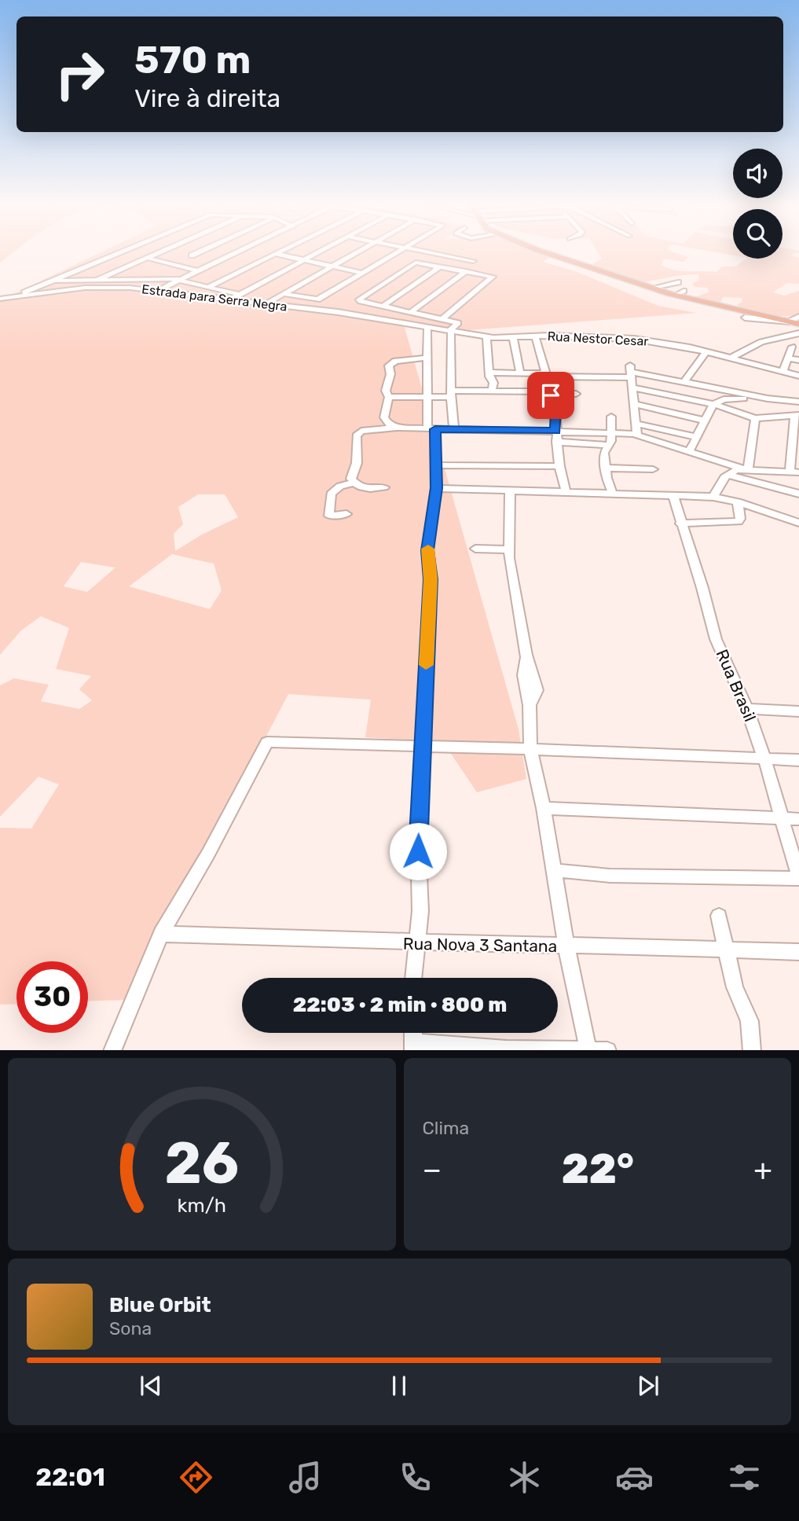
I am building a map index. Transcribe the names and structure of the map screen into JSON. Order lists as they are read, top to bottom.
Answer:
{
  "streets": {
    "street": [
      "Estrada para Serra Negra",
      "Rua Nestor Cesar",
      "Rua Brasil",
      "Rua Nova 3 Santana"
    ]
  },
  "crossings": [
    ["Estrada para Serra Negra", "Rua Nestor Cesar"]
  ],
  "page": {
    "turn": ["570 m", "Vire à direita"],
    "limit": "30",
    "trip": "22:03 · 2 min · 800 m",
    "tile": "Clima",
    "heat": ["−", "22°", "+"],
    "song": ["Blue Orbit", "Sona"],
    "tabs": "22:01",
    "gauge": ["26", "km/h"]
  }
}
